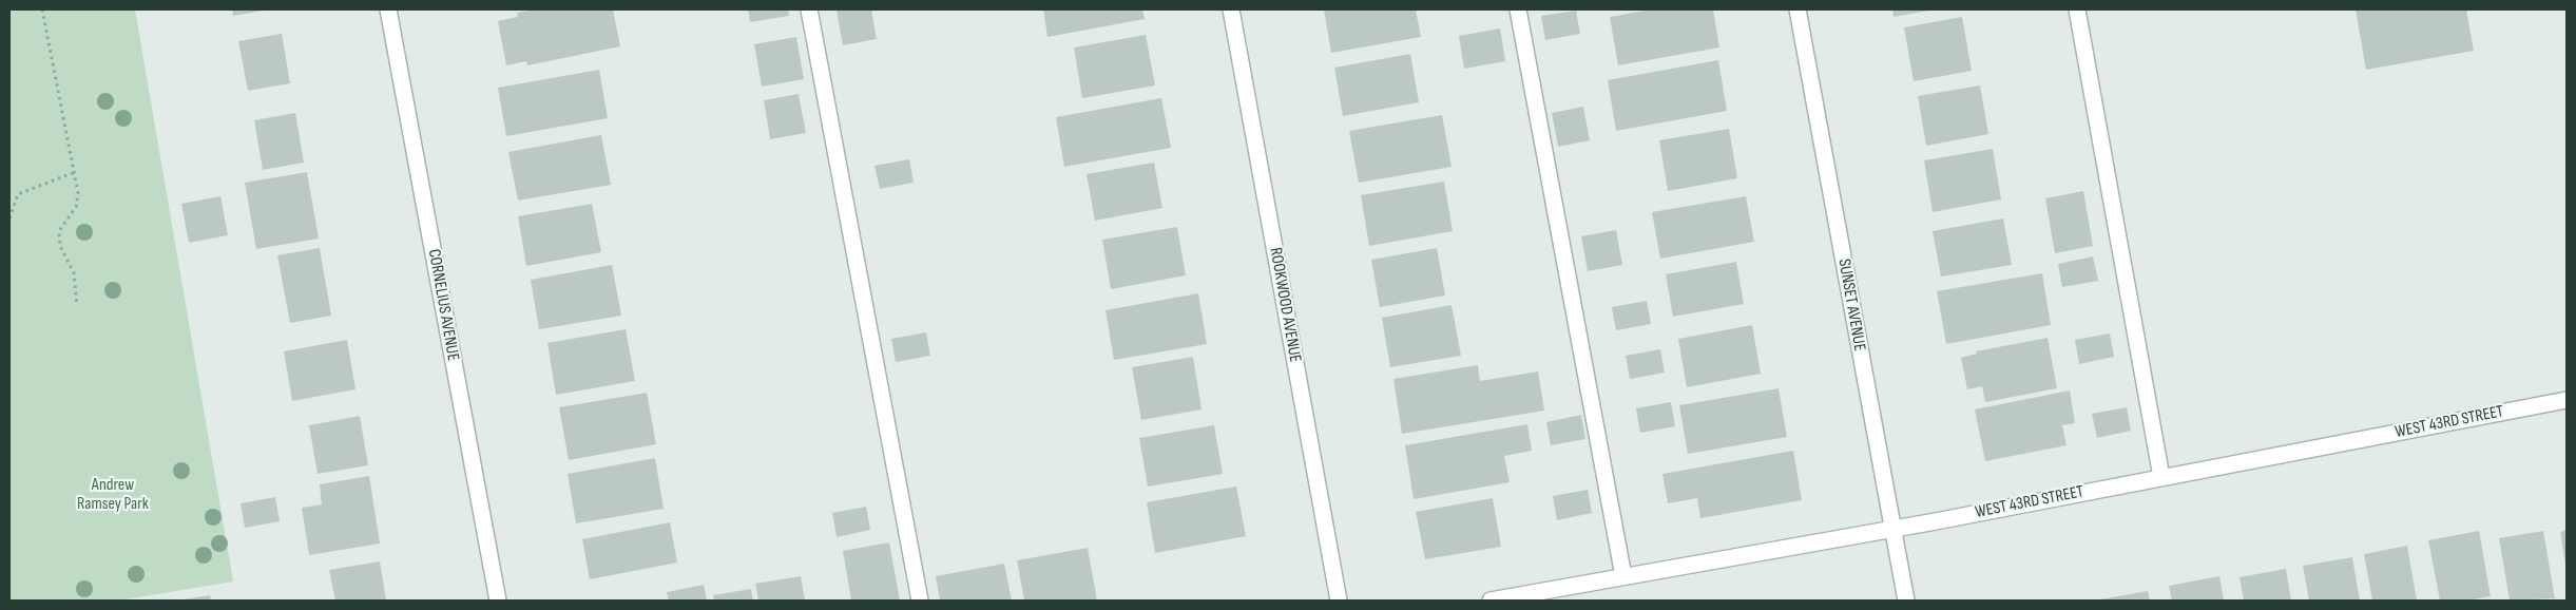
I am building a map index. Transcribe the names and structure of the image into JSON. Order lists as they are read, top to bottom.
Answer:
{
  "streets": {
    "street": [
      "CORNELIUS AVENUE",
      "ROOKWOOD AVENUE",
      "SUNSET AVENUE",
      "WEST 43RD STREET"
    ]
  },
  "crossings": [
    ["SUNSET AVENUE", "WEST 43RD STREET"]
  ],
  "parks": ["Andrew Ramsey Park"]
}
